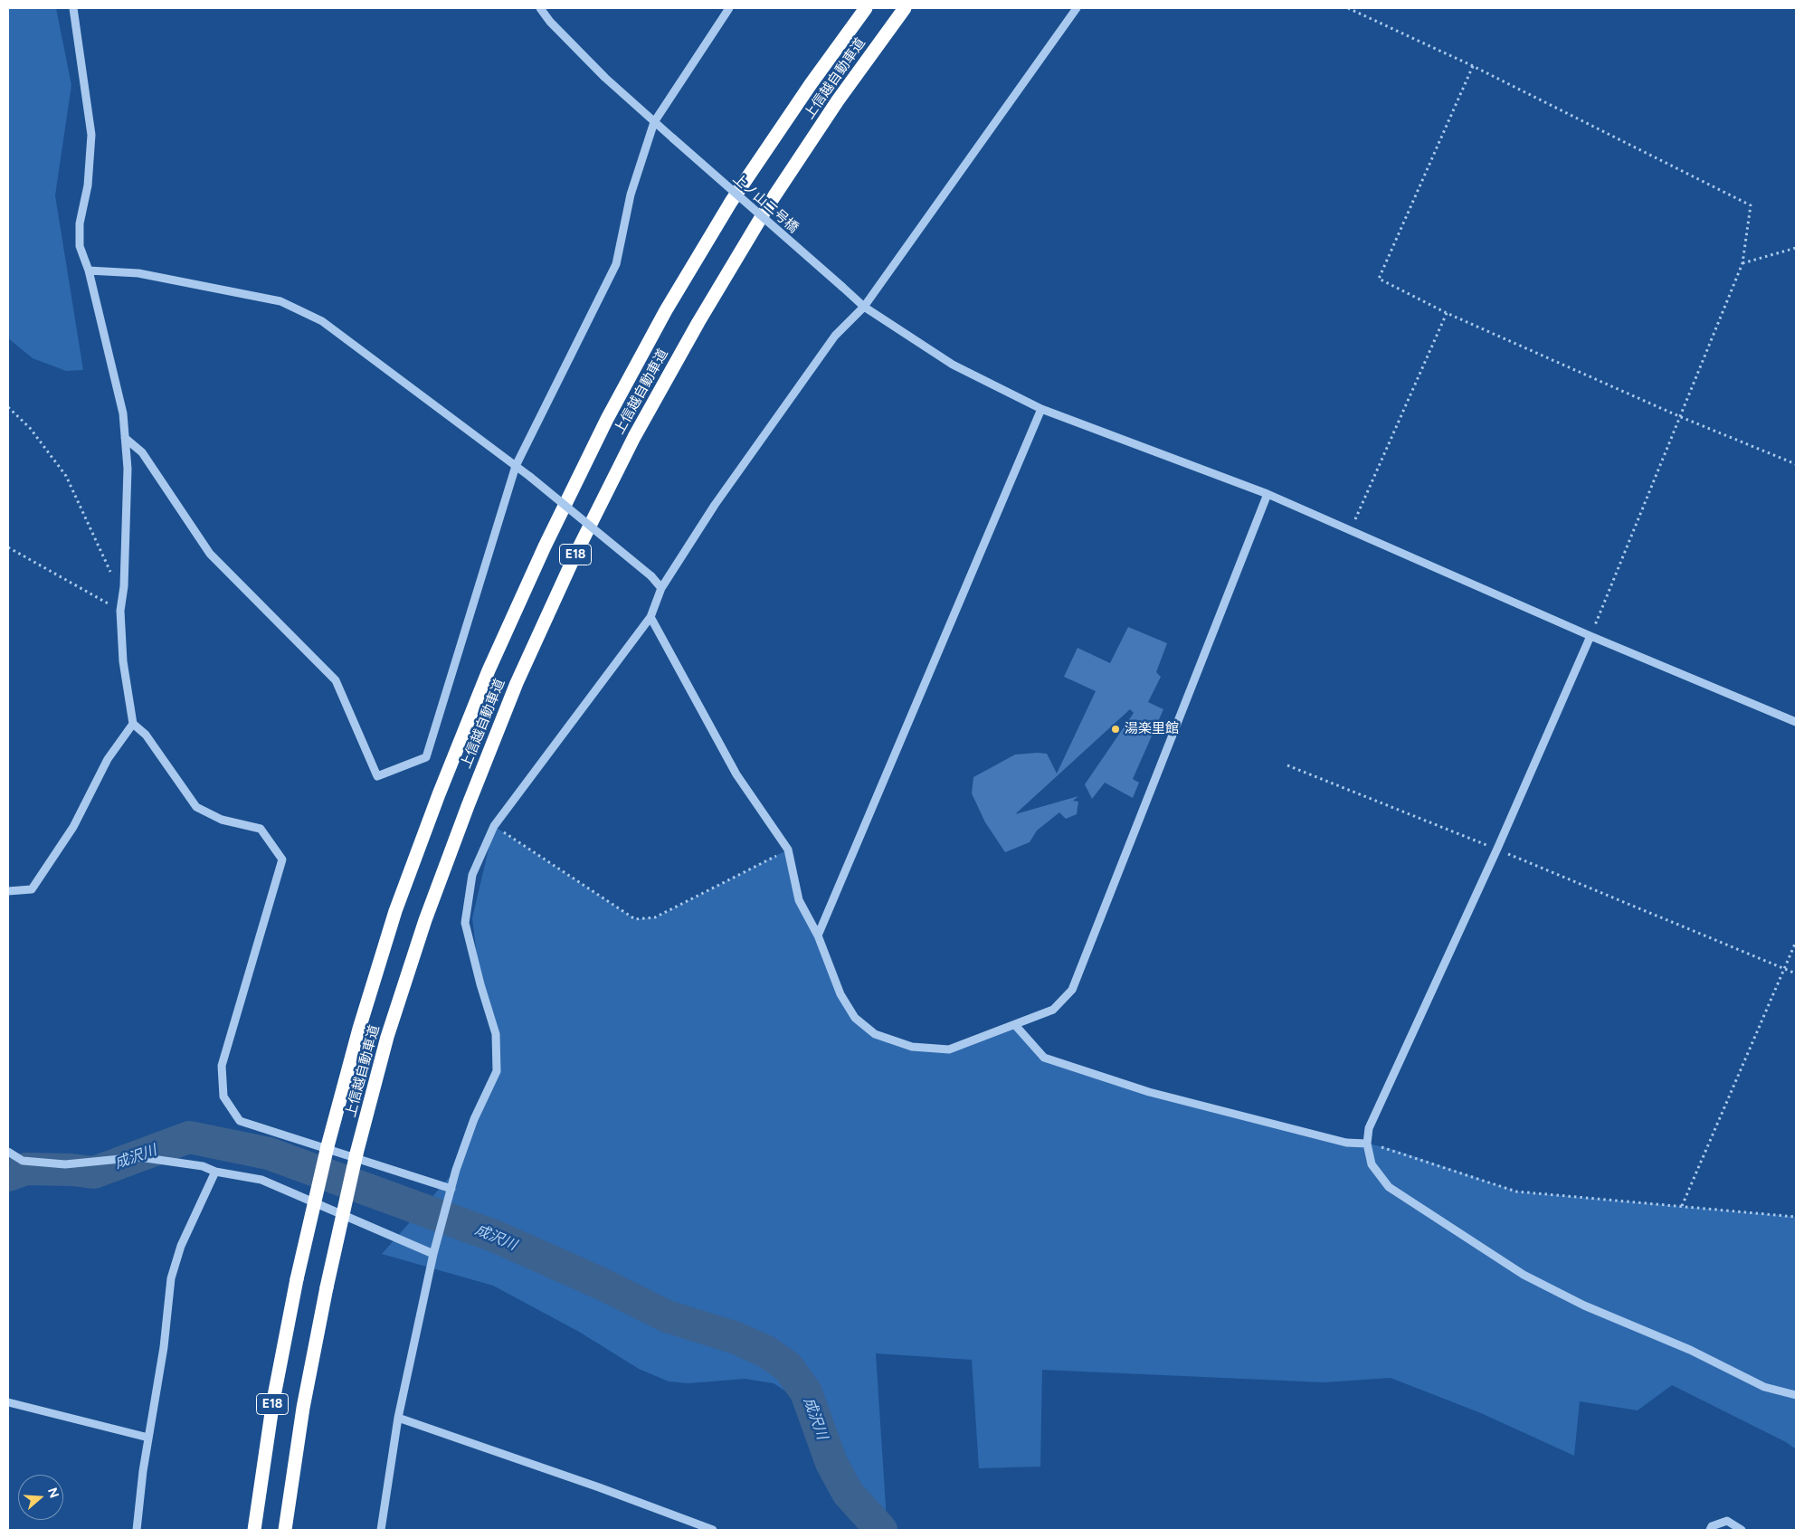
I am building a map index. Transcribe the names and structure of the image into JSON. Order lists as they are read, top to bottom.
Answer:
{
  "streets": {
    "highway": ["上信越自動車道", "E18"],
    "street": ["上ノ山二号橋"]
  },
  "water": ["成沢川"],
  "places": ["湯楽里館"],
  "north": "right"
}
